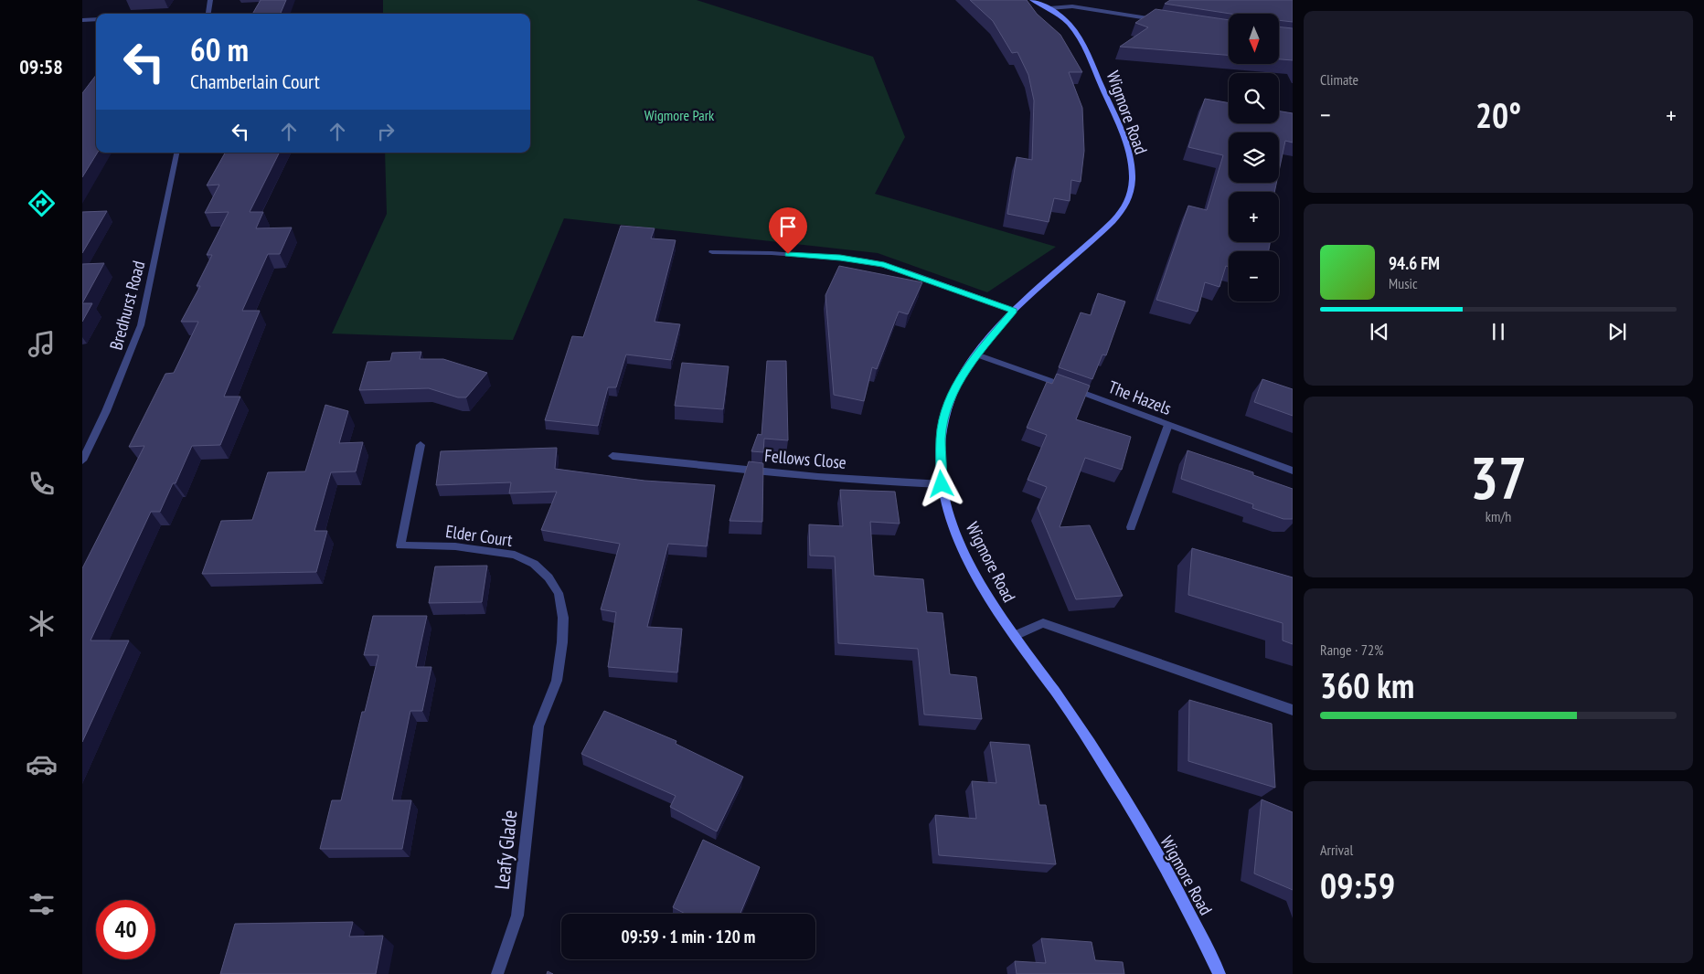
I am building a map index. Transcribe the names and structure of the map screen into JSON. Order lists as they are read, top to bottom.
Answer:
{
  "streets": {
    "street": [
      "Wigmore Road",
      "Bredhurst Road",
      "The Hazels",
      "Fellows Close",
      "Elder Court",
      "Leafy Glade"
    ]
  },
  "crossings": [
    ["Wigmore Road", "The Hazels"],
    ["Wigmore Road", "Fellows Close"],
    ["Elder Court", "Leafy Glade"]
  ],
  "parks": ["Wigmore Park"],
  "north": "bottom",
  "page": {
    "tabs": "09:58",
    "tile": [
      "Climate",
      ["37", "km/h"],
      ["Range · 72%", "360 km"],
      ["Arrival", "09:59"]
    ],
    "map_buttons": ["+", "−"],
    "turn": ["60 m", "Chamberlain Court"],
    "heat": ["−", "20°", "+"],
    "song": ["94.6 FM", "Music"],
    "limit": "40",
    "trip": "09:59 · 1 min · 120 m"
  }
}
